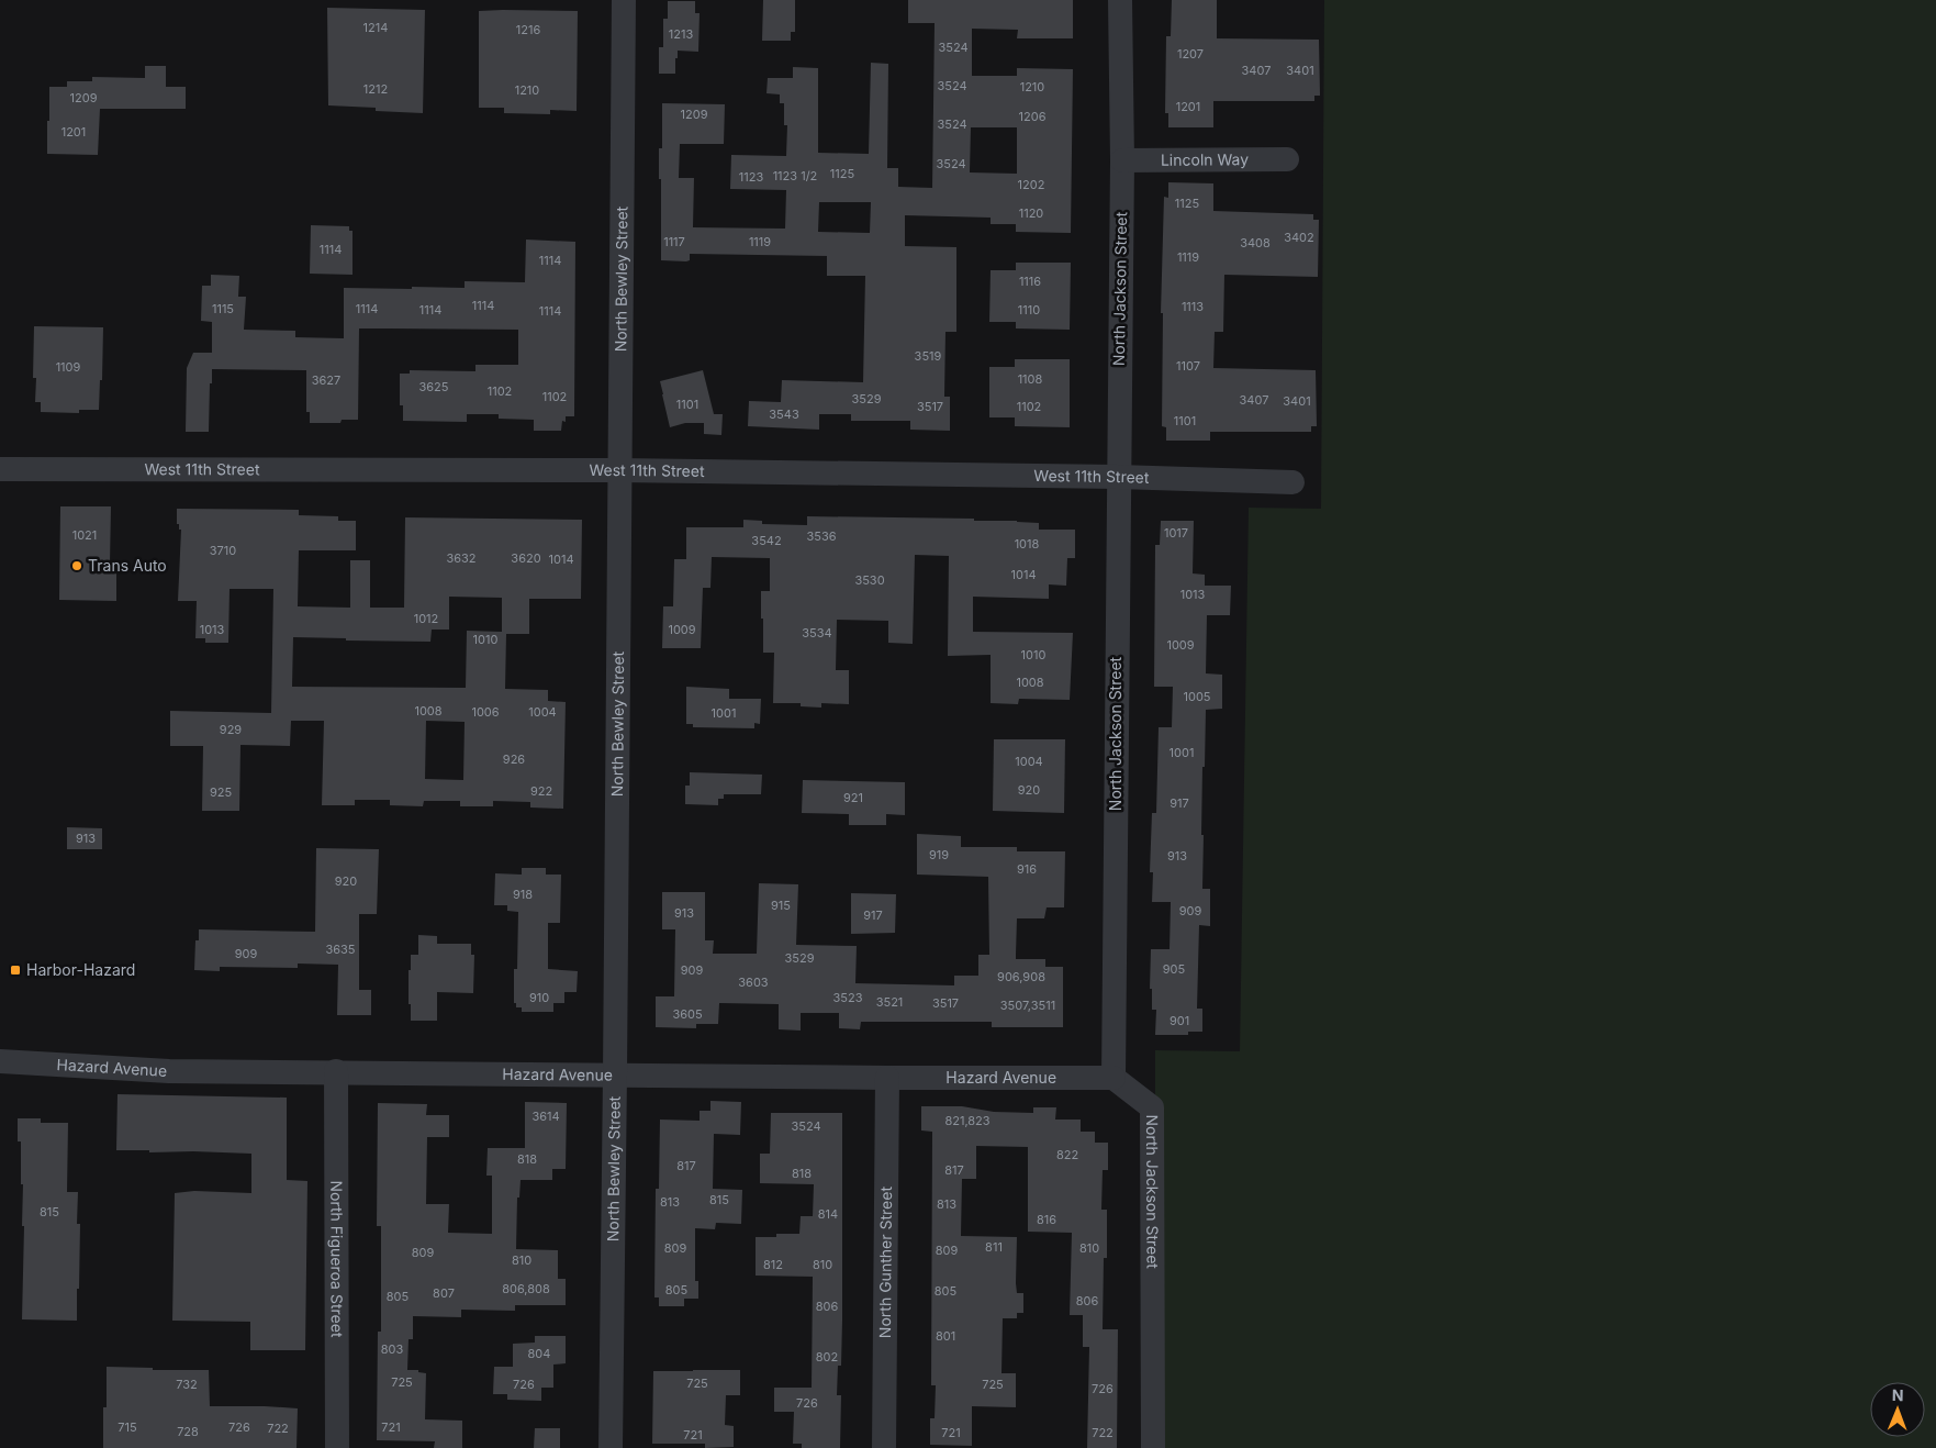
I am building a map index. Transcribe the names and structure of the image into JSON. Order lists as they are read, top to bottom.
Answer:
{
  "streets": {
    "street": [
      "Lincoln Way",
      "North Bewley Street",
      "North Jackson Street",
      "West 11th Street",
      "Hazard Avenue",
      "North Figueroa Street",
      "North Gunther Street"
    ]
  },
  "crossings": [
    ["Lincoln Way", "North Jackson Street"],
    ["North Bewley Street", "West 11th Street"],
    ["North Bewley Street", "Hazard Avenue"],
    ["North Jackson Street", "West 11th Street"],
    ["North Jackson Street", "Hazard Avenue"],
    ["Hazard Avenue", "North Figueroa Street"],
    ["Hazard Avenue", "North Gunther Street"]
  ],
  "places": {
    "other": ["Trans Auto"],
    "transit": ["Harbor-Hazard"]
  },
  "house_numbers": [
    "1214",
    "1216",
    "1213",
    "3524",
    "1207",
    "3407",
    "3401",
    "3524",
    "1210",
    "1212",
    "1210",
    "1209",
    "1201",
    "1209",
    "1206",
    "3524",
    "1201",
    "3524",
    "1125",
    "1123 1/2",
    "1123",
    "1202",
    "1125",
    "1120",
    "3402",
    "1117",
    "1119",
    "3408",
    "1114",
    "1119",
    "1114",
    "1116",
    "1114",
    "1113",
    "1115",
    "1114",
    "1114",
    "1110",
    "1114",
    "3519",
    "1107",
    "1109",
    "1108",
    "3627",
    "3625",
    "1102",
    "1102",
    "3529",
    "3407",
    "3401",
    "1101",
    "3517",
    "1102",
    "3543",
    "1101",
    "1017",
    "1021",
    "3536",
    "3542",
    "1018",
    "3710",
    "3632",
    "3620",
    "1014",
    "1014",
    "3530",
    "1013",
    "1012",
    "1013",
    "1009",
    "3534",
    "1010",
    "1009",
    "1010",
    "1008",
    "1005",
    "1008",
    "1006",
    "1004",
    "1001",
    "929",
    "1001",
    "926",
    "1004",
    "920",
    "922",
    "925",
    "921",
    "917",
    "913",
    "919",
    "913",
    "916",
    "920",
    "918",
    "915",
    "909",
    "913",
    "917",
    "3635",
    "909",
    "3529",
    "905",
    "909",
    "906,908",
    "3603",
    "910",
    "3523",
    "3521",
    "3517",
    "3507,3511",
    "3605",
    "901",
    "3614",
    "821,823",
    "3524",
    "822",
    "818",
    "817",
    "817",
    "818",
    "815",
    "813",
    "813",
    "815",
    "814",
    "816",
    "811",
    "809",
    "810",
    "809",
    "809",
    "810",
    "812",
    "810",
    "806,808",
    "805",
    "805",
    "807",
    "805",
    "806",
    "806",
    "801",
    "803",
    "804",
    "802",
    "725",
    "725",
    "732",
    "726",
    "725",
    "726",
    "726",
    "715",
    "726",
    "721",
    "722",
    "728",
    "721",
    "722",
    "721"
  ],
  "north": "top"
}
